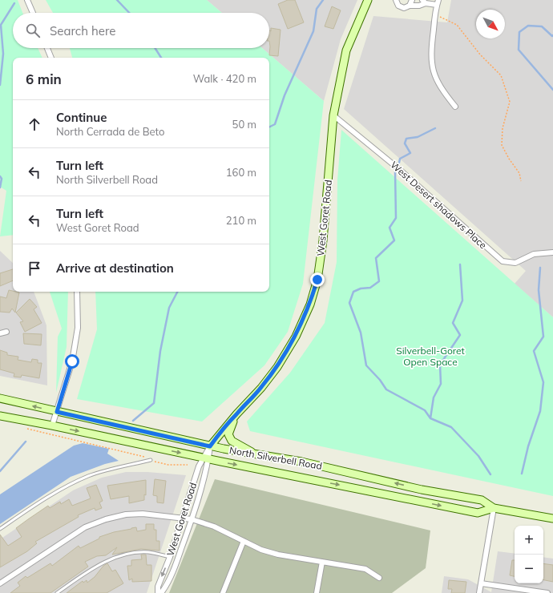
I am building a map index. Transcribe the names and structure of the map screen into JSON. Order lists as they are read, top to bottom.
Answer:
{
  "streets": {
    "main road": ["West Goret Road", "North Silverbell Road"],
    "street": ["West Desert shadows Place"]
  },
  "crossings": [
    ["West Desert shadows Place", "West Goret Road"],
    ["West Goret Road", "North Silverbell Road"]
  ],
  "parks": ["Silverbell-Goret Open Space"],
  "north": "bottom right",
  "page": {
    "search": "Search here",
    "heading": ["6 min", "Walk · 420 m"],
    "list": [
      ["Continue", "North Cerrada de Beto", "50 m"],
      ["Turn left", "North Silverbell Road", "160 m"],
      ["Turn left", "West Goret Road", "210 m"],
      "Arrive at destination"
    ],
    "map_buttons": ["+", "−"]
  }
}
